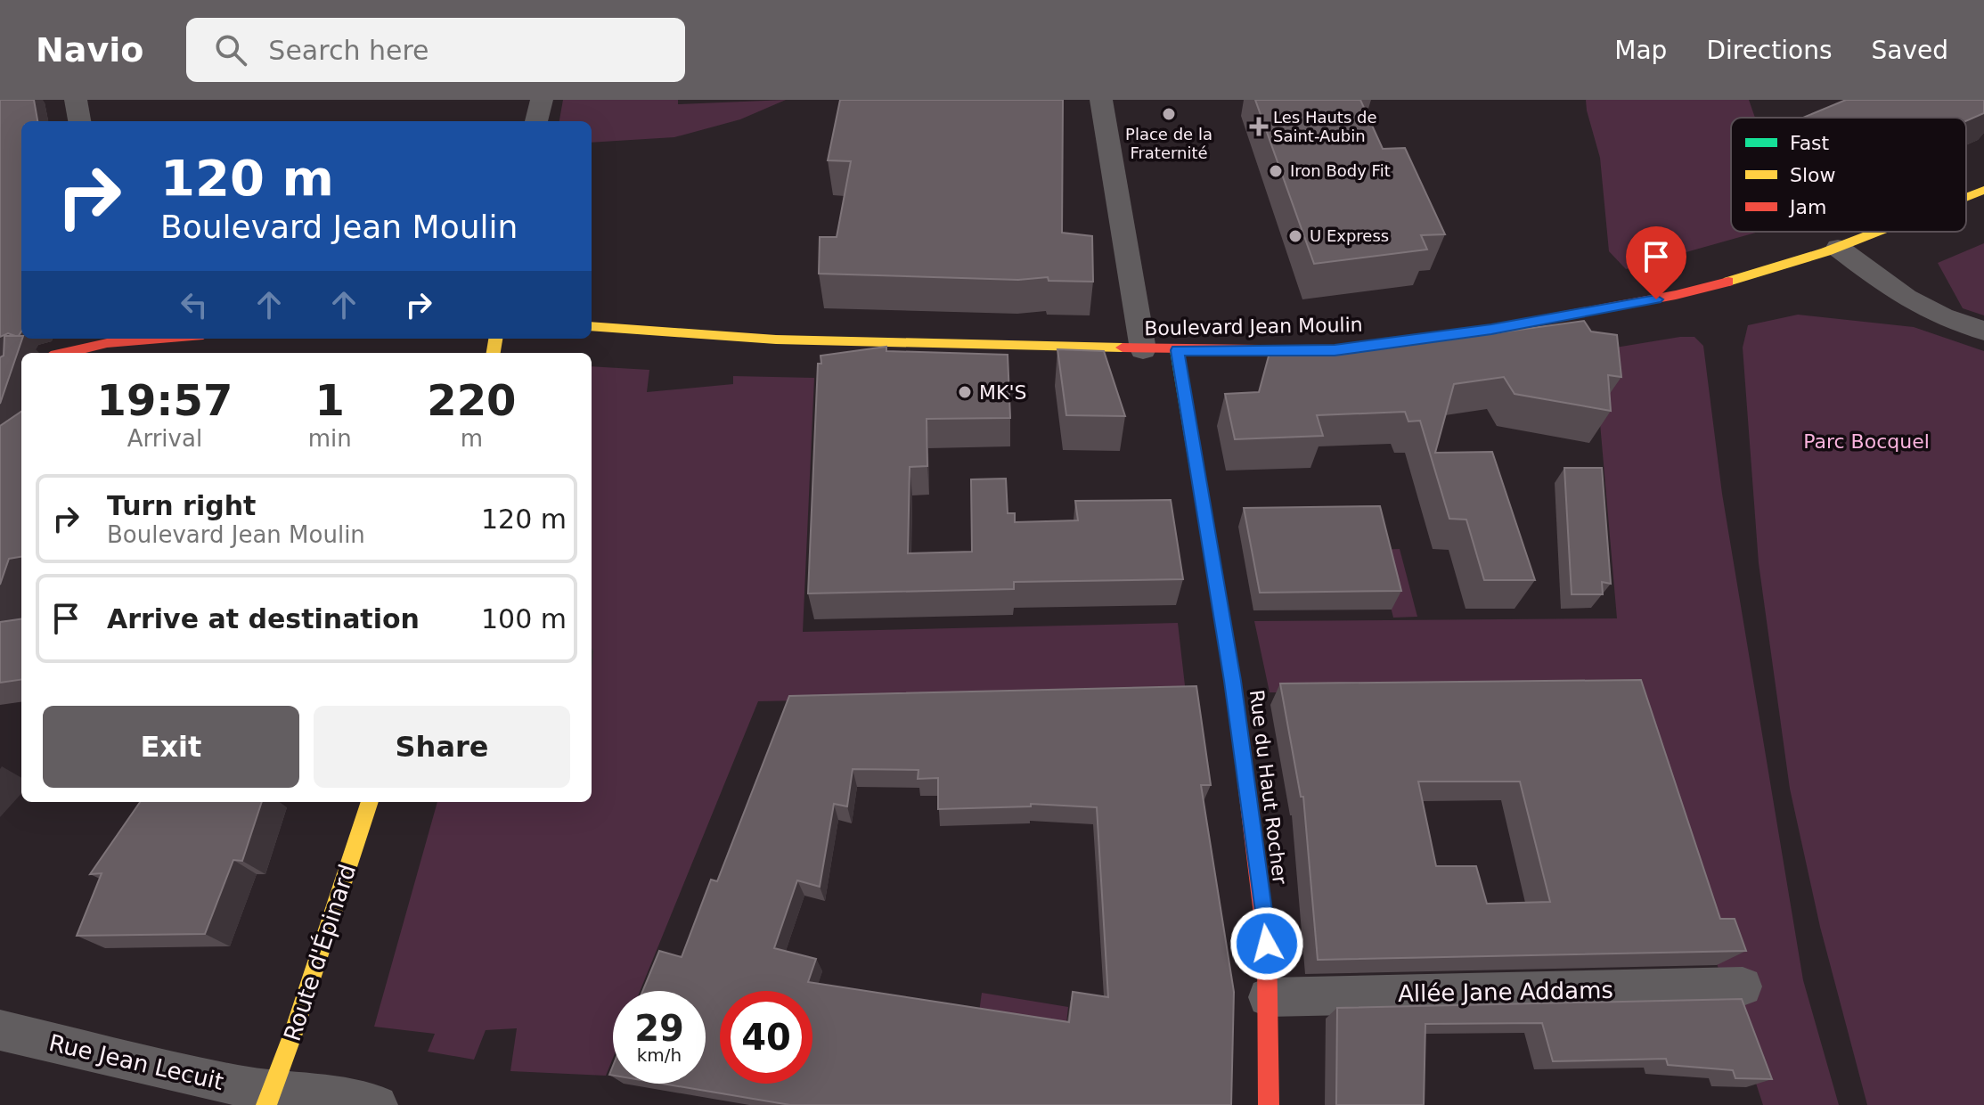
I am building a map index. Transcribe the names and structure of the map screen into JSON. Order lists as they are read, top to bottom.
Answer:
{
  "streets": {
    "main road": ["Boulevard Jean Moulin", "Rue du Haut Rocher", "Route d'Épinard"],
    "street": ["Allée Jane Addams", "Rue Jean Lecuit"]
  },
  "crossings": [
    ["Boulevard Jean Moulin", "Rue du Haut Rocher"],
    ["Rue du Haut Rocher", "Allée Jane Addams"],
    ["Route d'Épinard", "Rue Jean Lecuit"]
  ],
  "parks": ["Parc Bocquel"],
  "places": {
    "other": [
      "Place de la Fraternité",
      "Iron Body Fit",
      "U Express",
      "MK'S"
    ],
    "health": ["Les Hauts de Saint-Aubin"]
  },
  "legend": ["Fast", "Slow", "Jam"],
  "page": {
    "header": "Navio",
    "search": "Search here",
    "nav": ["Map", "Directions", "Saved"],
    "turn": ["120 m", "Boulevard Jean Moulin"],
    "eta": [
      "19:57",
      "Arrival",
      "1",
      "min",
      "220",
      "m"
    ],
    "list": [
      {
        "name": "Turn right",
        "note": "Boulevard Jean Moulin",
        "value": "120 m"
      },
      {
        "name": "Arrive at destination",
        "value": "100 m"
      }
    ],
    "buttons": ["Exit", "Share"],
    "speed": "29 km/h",
    "limit": "40"
  }
}
